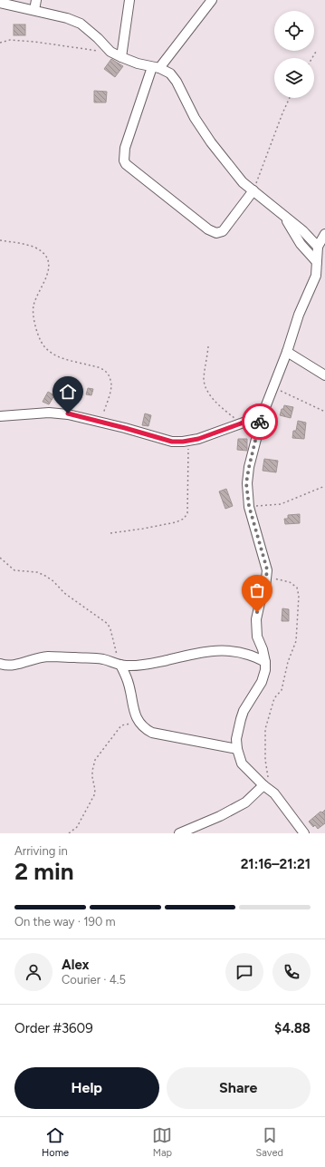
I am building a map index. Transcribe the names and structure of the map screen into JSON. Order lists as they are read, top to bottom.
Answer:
{
  "page": {
    "heading": ["2 min", "Arriving in", "21:16–21:21"],
    "panel": [
      "Alex",
      "Courier · 4.5",
      "Order #3609",
      "$4.88"
    ],
    "bar": "On the way · 190 m",
    "buttons": ["Help", "Share"],
    "tabs": ["Home", "Map", "Saved"]
  }
}
